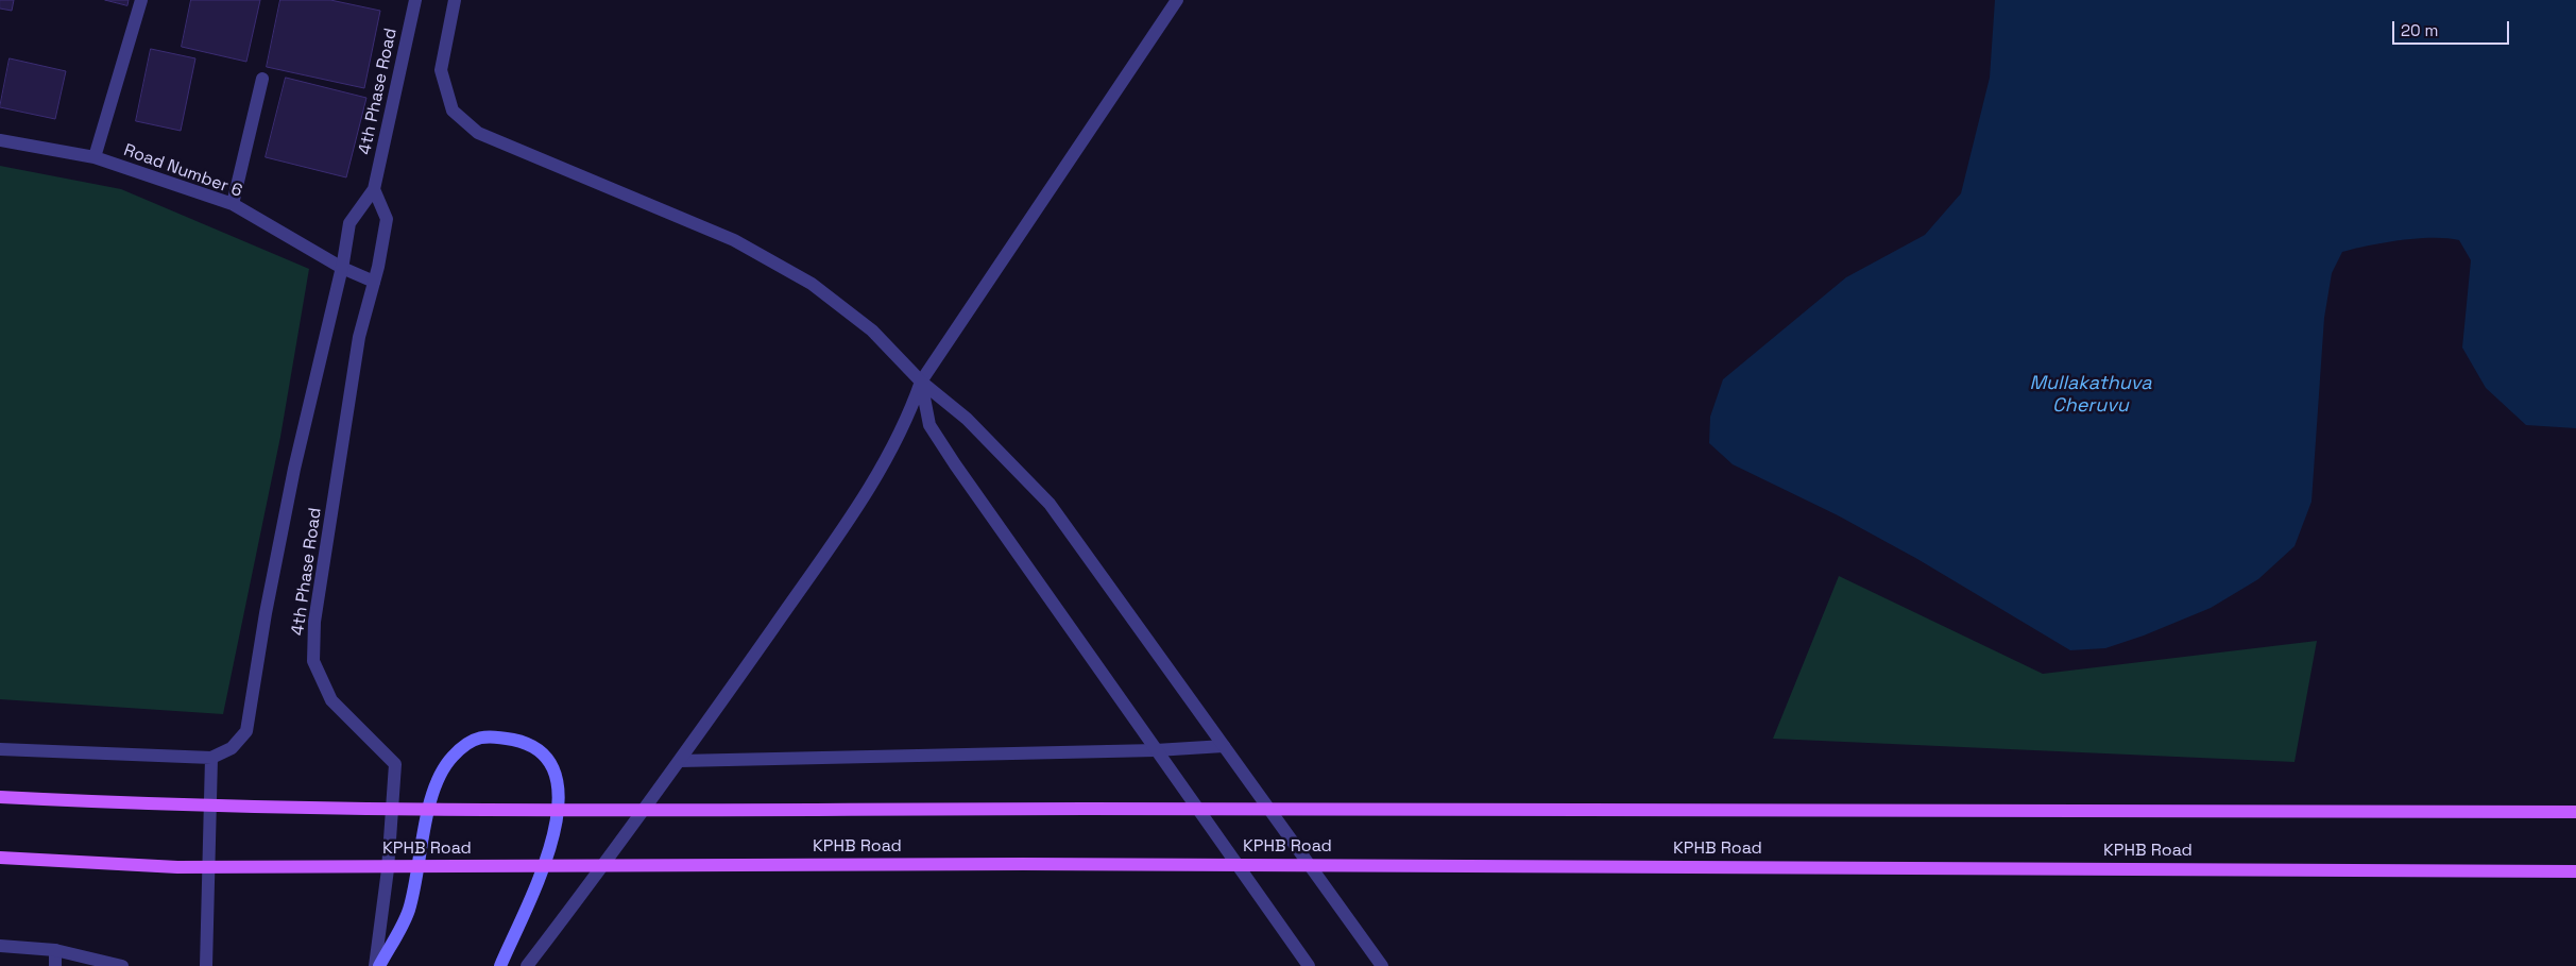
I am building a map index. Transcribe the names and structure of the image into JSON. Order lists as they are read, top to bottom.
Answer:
{
  "streets": {
    "main road": ["KPHB Road"],
    "street": ["4th Phase Road", "Road Number 6"]
  },
  "crossings": [
    ["4th Phase Road", "Road Number 6"]
  ],
  "water": ["Mullakathuva Cheruvu"],
  "scale_bar": "20 m"
}
